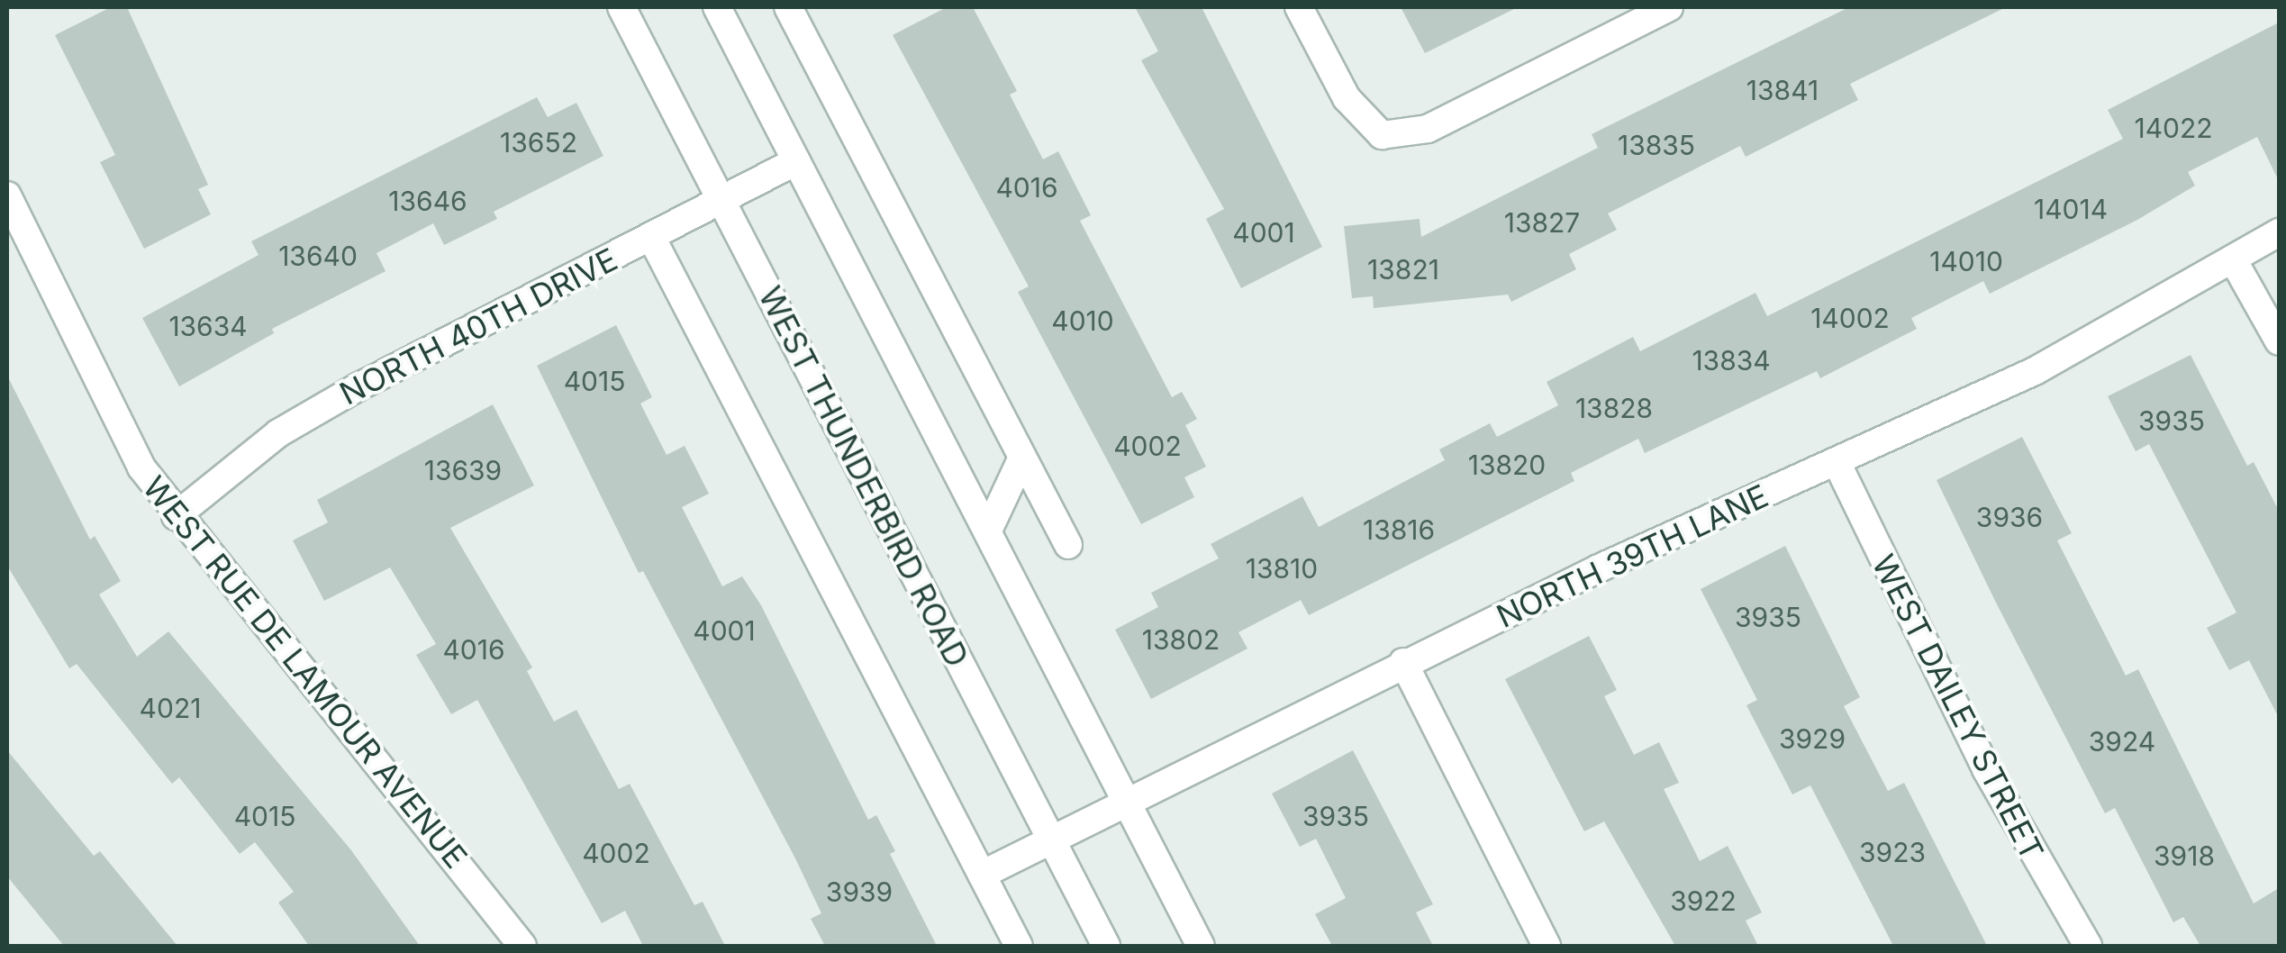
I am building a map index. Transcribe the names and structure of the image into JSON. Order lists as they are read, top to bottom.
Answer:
{
  "streets": {
    "street": [
      "NORTH 40TH DRIVE",
      "WEST THUNDERBIRD ROAD",
      "NORTH 39TH LANE",
      "WEST RUE DE LAMOUR AVENUE",
      "WEST DAILEY STREET"
    ]
  },
  "crossings": [
    ["NORTH 40TH DRIVE", "WEST THUNDERBIRD ROAD"],
    ["NORTH 40TH DRIVE", "WEST RUE DE LAMOUR AVENUE"],
    ["WEST THUNDERBIRD ROAD", "NORTH 39TH LANE"],
    ["NORTH 39TH LANE", "WEST DAILEY STREET"]
  ],
  "house_numbers": [
    "13841",
    "14022",
    "13652",
    "13835",
    "4016",
    "13646",
    "14014",
    "13827",
    "4001",
    "13640",
    "14010",
    "13821",
    "14002",
    "4010",
    "13634",
    "13834",
    "4015",
    "13828",
    "3935",
    "4002",
    "13820",
    "13639",
    "3936",
    "13816",
    "13810",
    "3935",
    "4001",
    "13802",
    "4016",
    "4021",
    "3929",
    "3924",
    "4015",
    "3935",
    "3923",
    "4002",
    "3918",
    "3939",
    "3922"
  ]
}
